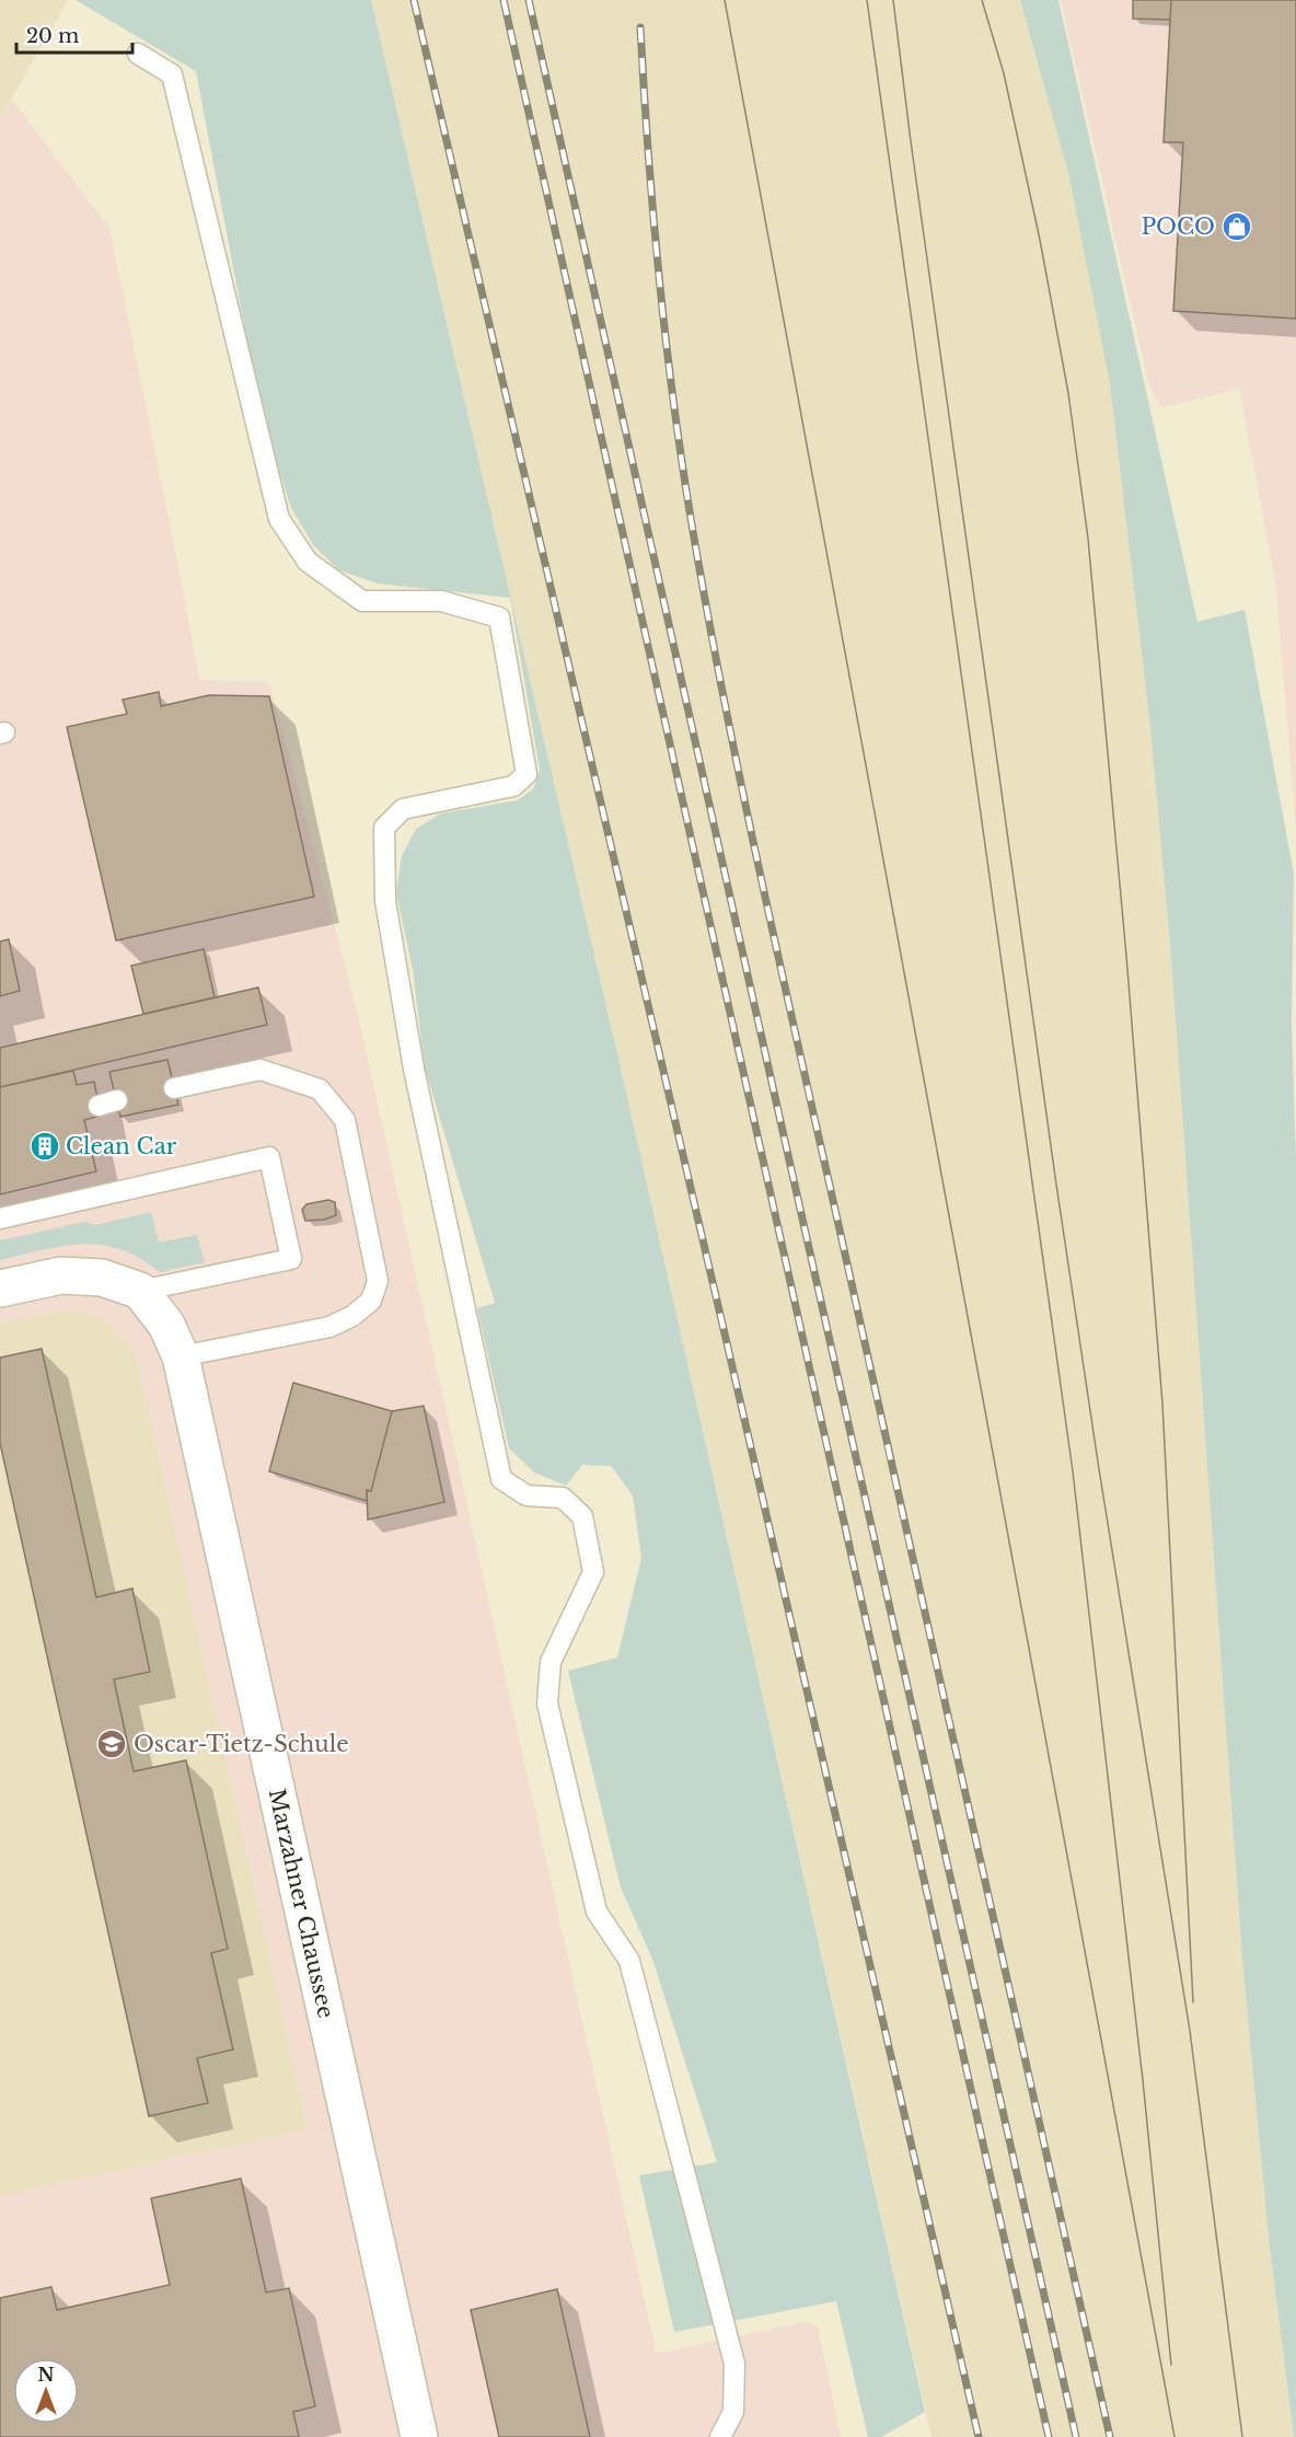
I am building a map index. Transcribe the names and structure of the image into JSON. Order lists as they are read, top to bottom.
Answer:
{
  "streets": {
    "street": ["Marzahner Chaussee"]
  },
  "places": {
    "shop": ["POCO"],
    "building": ["Clean Car"],
    "school or university": ["Oscar-Tietz-Schule"]
  },
  "scale_bar": "20 m",
  "north": "top"
}
